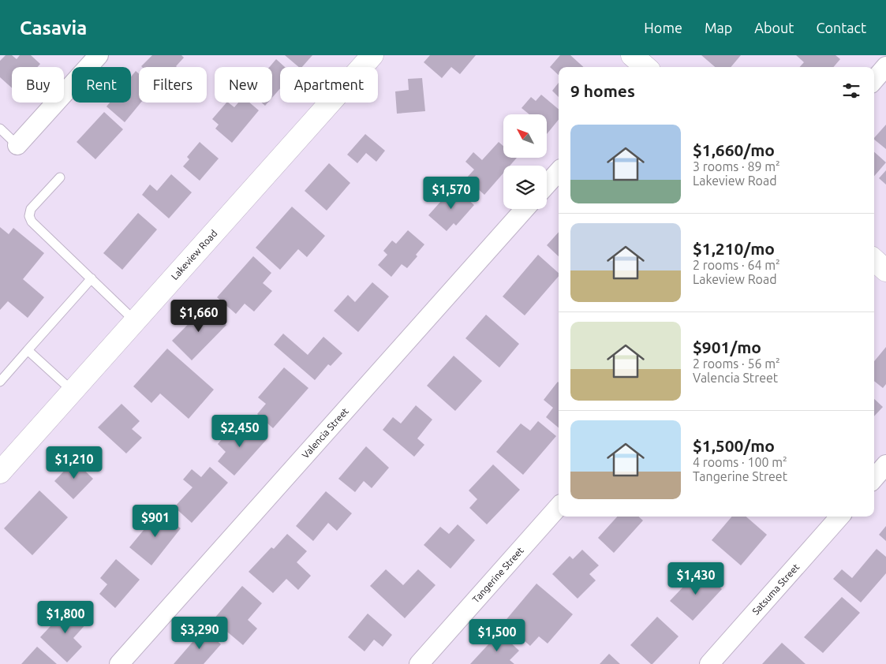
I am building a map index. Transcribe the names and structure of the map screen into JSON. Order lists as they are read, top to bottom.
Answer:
{
  "streets": {
    "street": [
      "Lakeview Road",
      "Valencia Street",
      "Tangerine Street",
      "Satsuma Street"
    ]
  },
  "north": "top left",
  "page": {
    "header": "Casavia",
    "nav": [
      "Home",
      "Map",
      "About",
      "Contact"
    ],
    "chip": [
      "Buy",
      "Rent",
      "Filters",
      "New",
      "Apartment"
    ],
    "heading": "9 homes",
    "list": [
      {
        "name": "$1,660/mo",
        "note": "3 rooms · 89 m² · Lakeview Road"
      },
      {
        "name": "$1,210/mo",
        "note": "2 rooms · 64 m² · Lakeview Road"
      },
      {
        "name": "$901/mo",
        "note": "2 rooms · 56 m² · Valencia Street"
      },
      {
        "name": "$1,500/mo",
        "note": "4 rooms · 100 m² · Tangerine Street"
      }
    ],
    "price": [
      "$1,570",
      "$1,660",
      "$2,450",
      "$1,210",
      "$901",
      "$1,430",
      "$1,800",
      "$3,290",
      "$1,500"
    ]
  }
}
